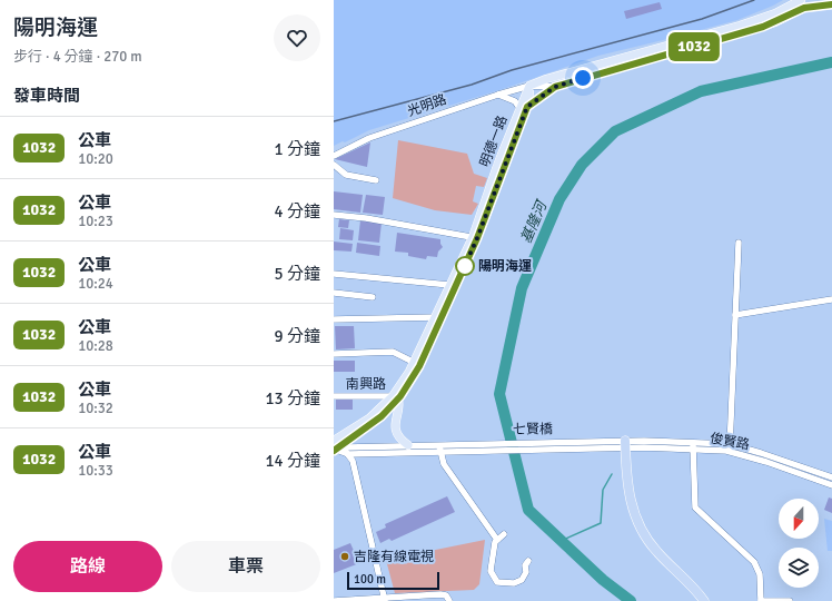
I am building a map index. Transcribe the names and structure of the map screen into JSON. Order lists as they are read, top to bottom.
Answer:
{
  "streets": {
    "main road": ["明德一路"],
    "street": [
      "光明路",
      "南興路",
      "七賢橋",
      "俊賢路"
    ]
  },
  "crossings": [
    ["光明路", "明德一路"],
    ["明德一路", "南興路"],
    ["七賢橋", "俊賢路"]
  ],
  "water": ["基隆河"],
  "places": ["陽明海運", "吉隆有線電視"],
  "lines": ["bus line 1032"],
  "scale_bar": "100 m",
  "north": "bottom",
  "page": {
    "heading": [
      ["陽明海運", "步行 · 4 分鐘 · 270 m"],
      "發車時間"
    ],
    "on_map": "1032",
    "list": [
      {
        "mark": "1032",
        "name": "公車",
        "note": "10:20",
        "value": "1 分鐘"
      },
      {
        "mark": "1032",
        "name": "公車",
        "note": "10:23",
        "value": "4 分鐘"
      },
      {
        "mark": "1032",
        "name": "公車",
        "note": "10:24",
        "value": "5 分鐘"
      },
      {
        "mark": "1032",
        "name": "公車",
        "note": "10:28",
        "value": "9 分鐘"
      },
      {
        "mark": "1032",
        "name": "公車",
        "note": "10:32",
        "value": "13 分鐘"
      },
      {
        "mark": "1032",
        "name": "公車",
        "note": "10:33",
        "value": "14 分鐘"
      }
    ],
    "buttons": ["路線", "車票"],
    "scale": "100 m"
  }
}
